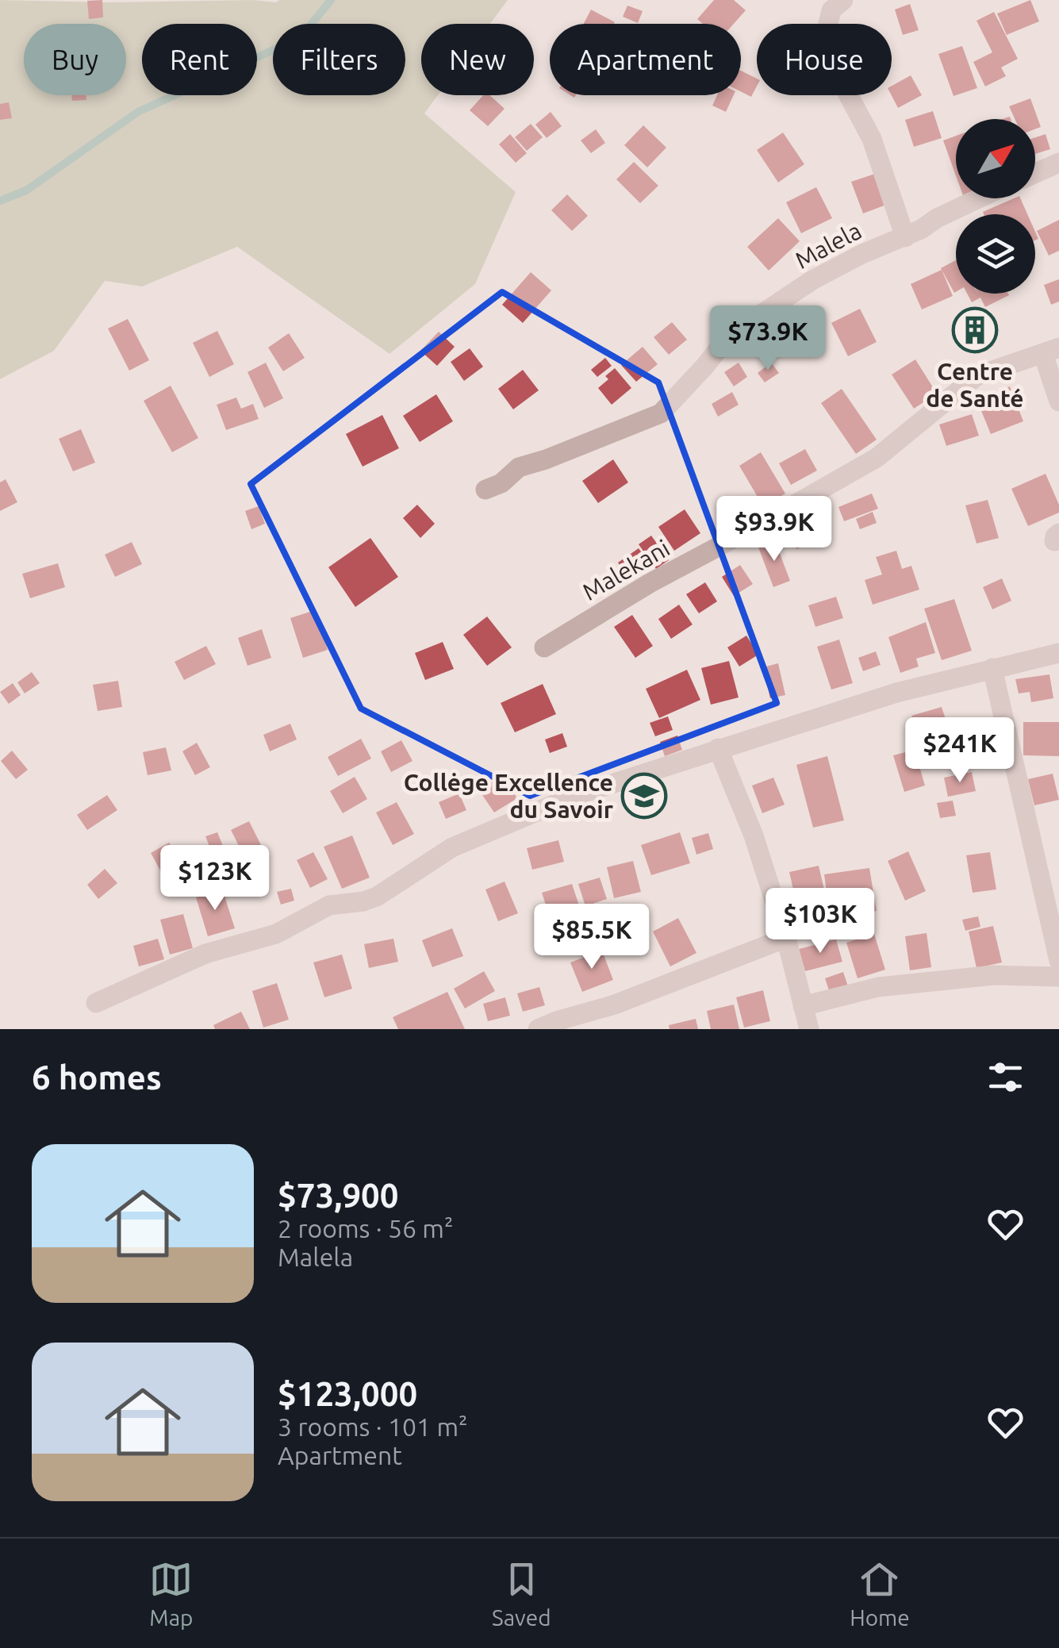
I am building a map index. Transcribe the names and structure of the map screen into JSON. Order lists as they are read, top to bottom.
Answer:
{
  "streets": {
    "street": ["Malela", "Malekani"]
  },
  "places": {
    "building": ["Centre de Santé"],
    "school or university": ["Collėge Excellence du Savoir"]
  },
  "north": "top right",
  "page": {
    "chip": [
      "Buy",
      "Rent",
      "Filters",
      "New",
      "Apartment",
      "House"
    ],
    "price": [
      "$73.9K",
      "$93.9K",
      "$241K",
      "$123K",
      "$103K",
      "$85.5K"
    ],
    "heading": "6 homes",
    "list": [
      {
        "name": "$73,900",
        "note": "2 rooms · 56 m² · Malela"
      },
      {
        "name": "$123,000",
        "note": "3 rooms · 101 m² · Apartment"
      }
    ],
    "tabs": ["Map", "Saved", "Home"]
  }
}
